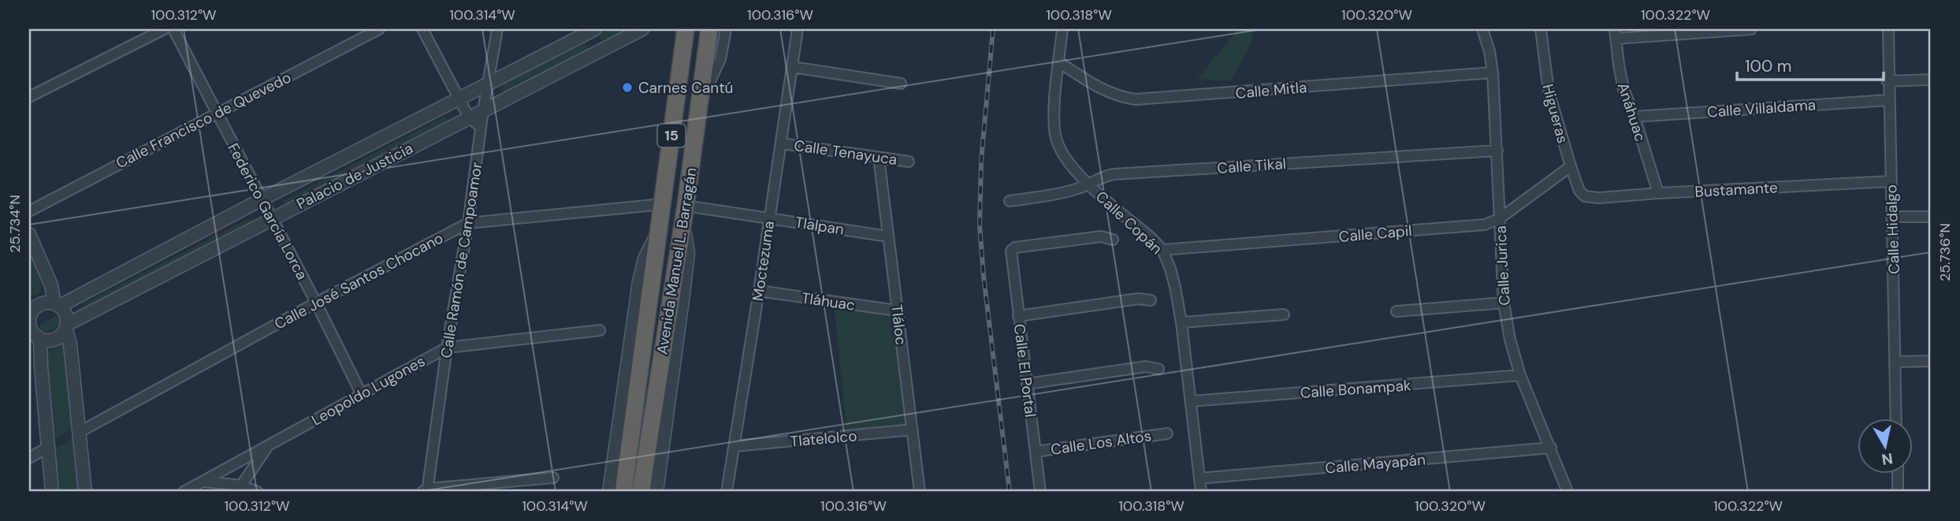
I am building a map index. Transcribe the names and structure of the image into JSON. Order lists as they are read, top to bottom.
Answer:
{
  "streets": {
    "highway": ["15", "Avenida Manuel L. Barragán"],
    "street": [
      "Calle Mitla",
      "Calle Villaldama",
      "Anáhuac",
      "Higueras",
      "Calle Francisco de Quevedo",
      "Calle Tenayuca",
      "Calle Tikal",
      "Palacio de Justicia",
      "Bustamante",
      "Federico García Lorca",
      "Calle Copán",
      "Tlalpan",
      "Calle Hidalgo",
      "Calle Capil",
      "Calle Ramón de Campoamor",
      "Moctezuma",
      "Calle Jurica",
      "Calle José Santos Chocano",
      "Tláhuac",
      "Tláloc",
      "Calle El Portal",
      "Calle Bonampak",
      "Leopoldo Lugones",
      "Tlatelolco",
      "Calle Los Altos",
      "Calle Mayapán"
    ]
  },
  "crossings": [
    ["Calle Mitla", "Calle Copán"],
    ["Calle Mitla", "Calle Jurica"],
    ["Calle Villaldama", "Anáhuac"],
    ["Calle Villaldama", "Calle Hidalgo"],
    ["Anáhuac", "Bustamante"],
    ["Higueras", "Bustamante"],
    ["Higueras", "Calle Capil"],
    ["Calle Francisco de Quevedo", "Federico García Lorca"],
    ["Calle Tenayuca", "Moctezuma"],
    ["Calle Tenayuca", "Tláloc"],
    ["Calle Tikal", "Calle Copán"],
    ["Calle Tikal", "Calle Jurica"],
    ["Palacio de Justicia", "Federico García Lorca"],
    ["Palacio de Justicia", "Calle Ramón de Campoamor"],
    ["Bustamante", "Calle Hidalgo"],
    ["Federico García Lorca", "Calle José Santos Chocano"],
    ["Federico García Lorca", "Leopoldo Lugones"],
    ["Calle Copán", "Calle Capil"],
    ["Calle Copán", "Calle Bonampak"],
    ["Calle Copán", "Calle Mayapán"],
    ["Tlalpan", "Avenida Manuel L. Barragán"],
    ["Tlalpan", "Moctezuma"],
    ["Tlalpan", "Tláloc"],
    ["Calle Capil", "Calle Jurica"],
    ["Calle Ramón de Campoamor", "Calle José Santos Chocano"],
    ["Calle Ramón de Campoamor", "Leopoldo Lugones"],
    ["Avenida Manuel L. Barragán", "Calle José Santos Chocano"],
    ["Moctezuma", "Tláhuac"],
    ["Moctezuma", "Tlatelolco"],
    ["Calle Jurica", "Calle Bonampak"],
    ["Calle Jurica", "Calle Mayapán"],
    ["Tláhuac", "Tláloc"],
    ["Tláloc", "Tlatelolco"],
    ["Calle El Portal", "Calle Los Altos"]
  ],
  "places": ["Carnes Cantú"],
  "scale_bar": "100 m",
  "north": "bottom",
  "coordinates": [
    "100.312°W",
    "100.314°W",
    "100.316°W",
    "100.318°W",
    "100.320°W",
    "100.322°W",
    "25.734°N",
    "25.736°N"
  ]
}
